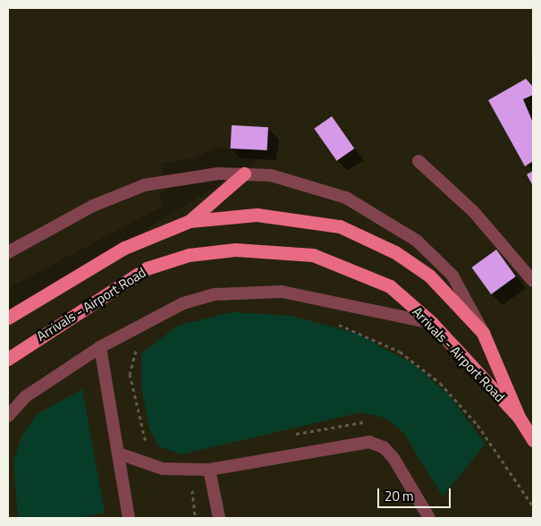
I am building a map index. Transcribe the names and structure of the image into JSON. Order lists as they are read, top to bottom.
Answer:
{
  "streets": {
    "main road": ["Arrivals - Airport Road"]
  },
  "scale_bar": "20 m"
}
